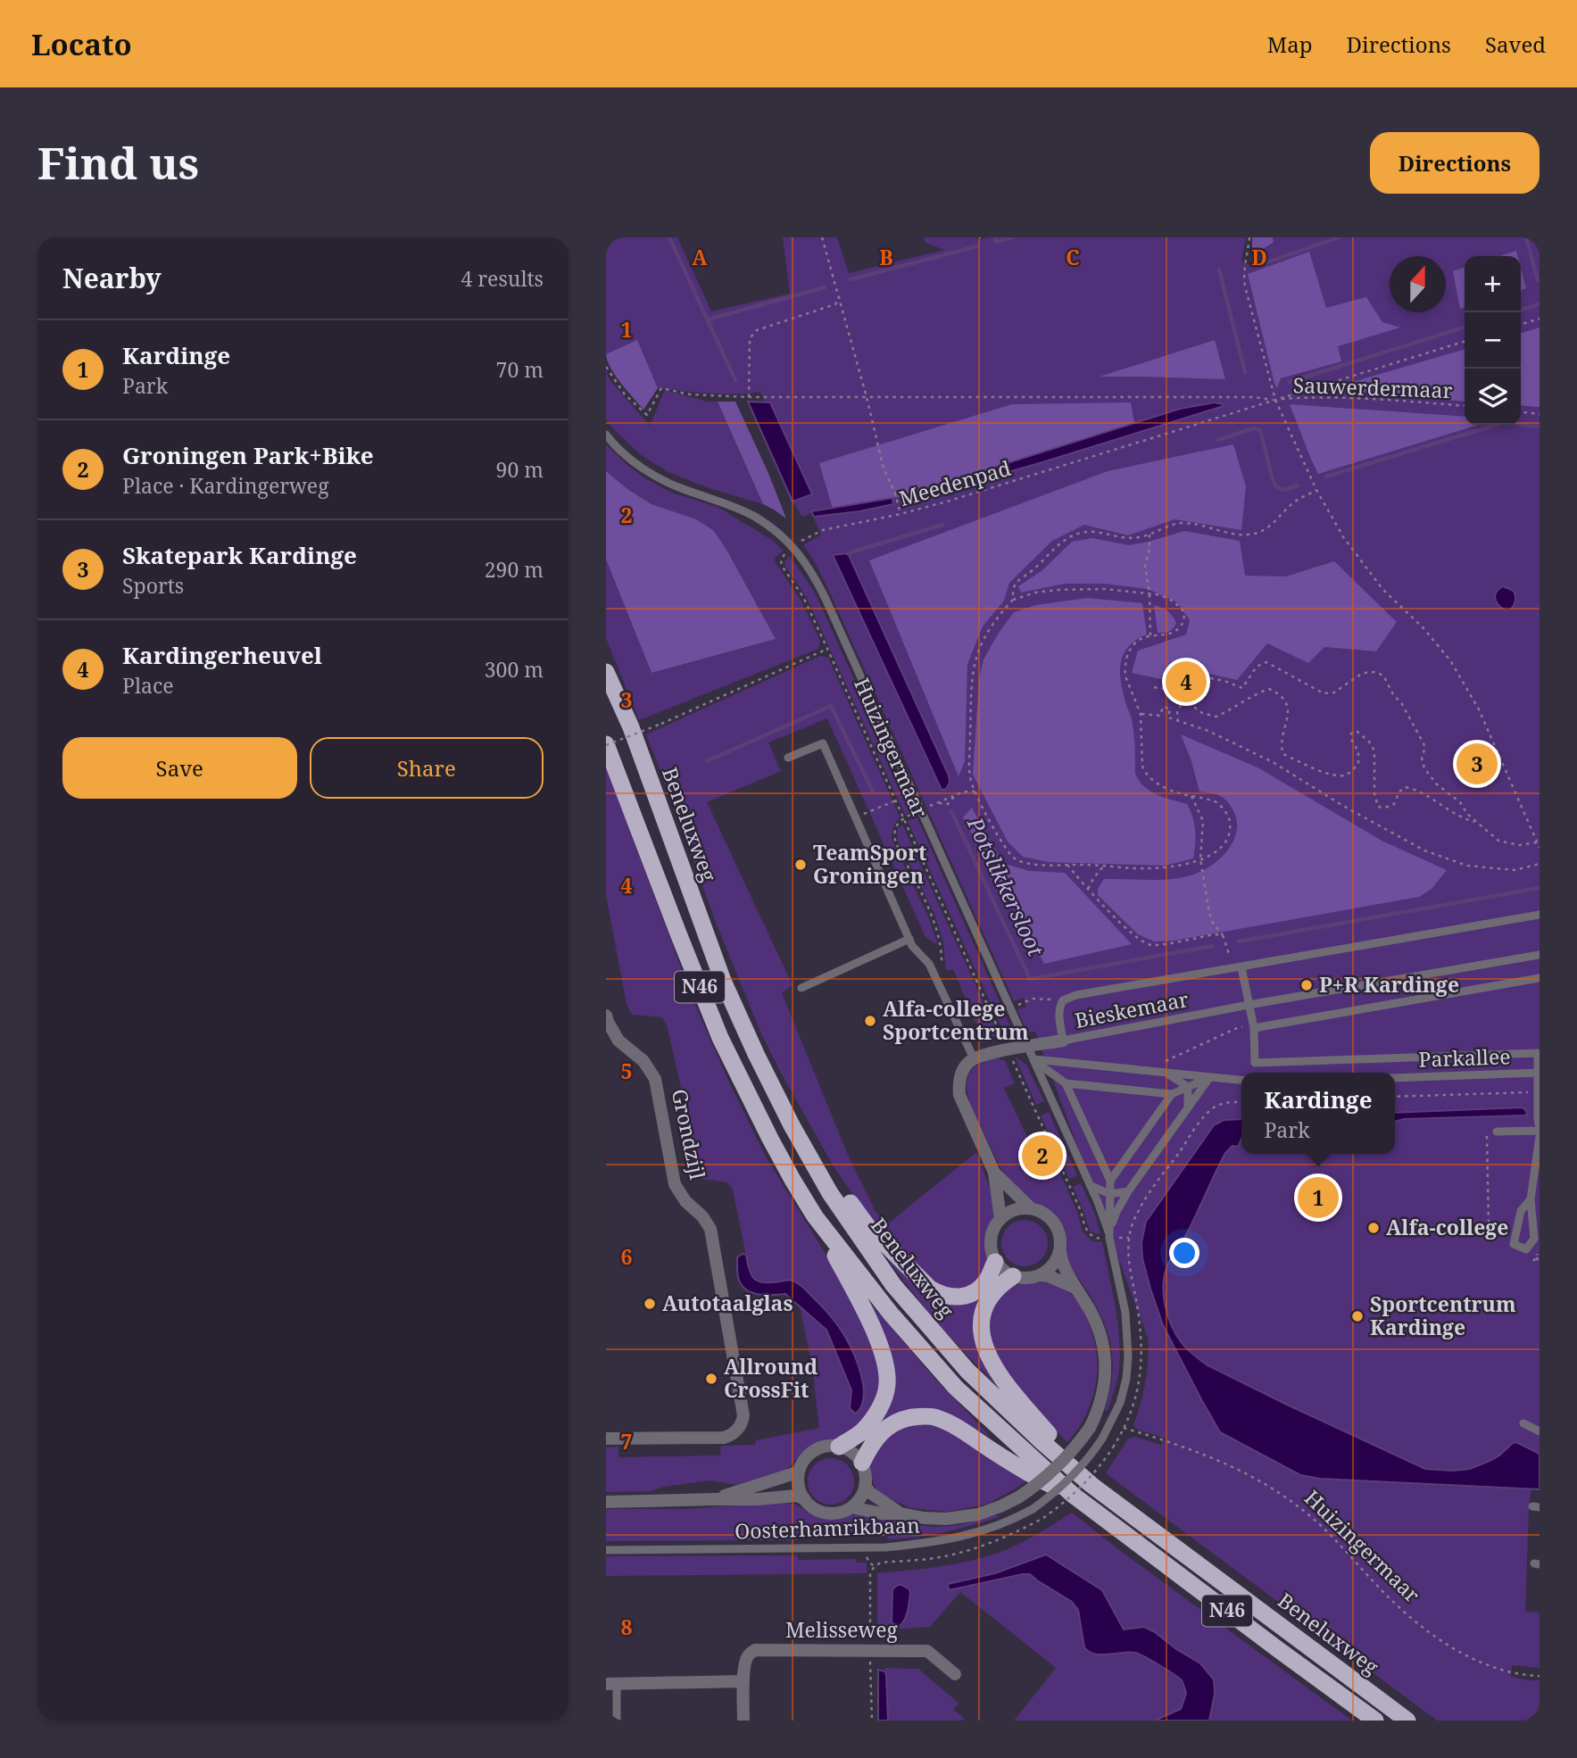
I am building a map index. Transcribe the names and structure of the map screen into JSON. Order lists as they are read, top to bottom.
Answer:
{
  "streets": {
    "highway": ["Beneluxweg", "N46"],
    "street": ["Grondzijl", "Melisseweg"],
    "lane": [
      "Huizingermaar",
      "Bieskemaar",
      "Parkallee",
      "Oosterhamrikbaan"
    ],
    "path": ["Sauwerdermaar", "Meedenpad"]
  },
  "crossings": [
    ["Sauwerdermaar", "Meedenpad"],
    ["Meedenpad", "Huizingermaar"],
    ["Huizingermaar", "Oosterhamrikbaan"],
    ["Beneluxweg", "N46"]
  ],
  "water": ["Potslikkersloot"],
  "places": [
    "TeamSport Groningen",
    "P+R Kardinge",
    "Alfa-college Sportcentrum",
    "Alfa-college",
    "Autotaalglas",
    "Sportcentrum Kardinge",
    "Allround CrossFit"
  ],
  "north": "top",
  "page": {
    "header": "Locato",
    "nav": ["Map", "Directions", "Saved"],
    "buttons": [
      "Directions",
      ["Save", "Share"]
    ],
    "title": "Find us",
    "heading": ["Nearby", "4 results"],
    "map_buttons": ["+", "−"],
    "list": [
      {
        "mark": "1",
        "name": "Kardinge",
        "note": "Park",
        "value": "70 m"
      },
      {
        "mark": "2",
        "name": "Groningen Park+Bike",
        "note": "Place · Kardingerweg",
        "value": "90 m"
      },
      {
        "mark": "3",
        "name": "Skatepark Kardinge",
        "note": "Sports",
        "value": "290 m"
      },
      {
        "mark": "4",
        "name": "Kardingerheuvel",
        "note": "Place",
        "value": "300 m"
      }
    ],
    "pins": [
      "4",
      "3",
      "2",
      "1"
    ],
    "popup": ["Kardinge", "Park"]
  },
  "grid": {
    "columns": [
      "A",
      "B",
      "C",
      "D"
    ],
    "rows": [
      "1",
      "2",
      "3",
      "4",
      "5",
      "6",
      "7",
      "8"
    ]
  }
}
